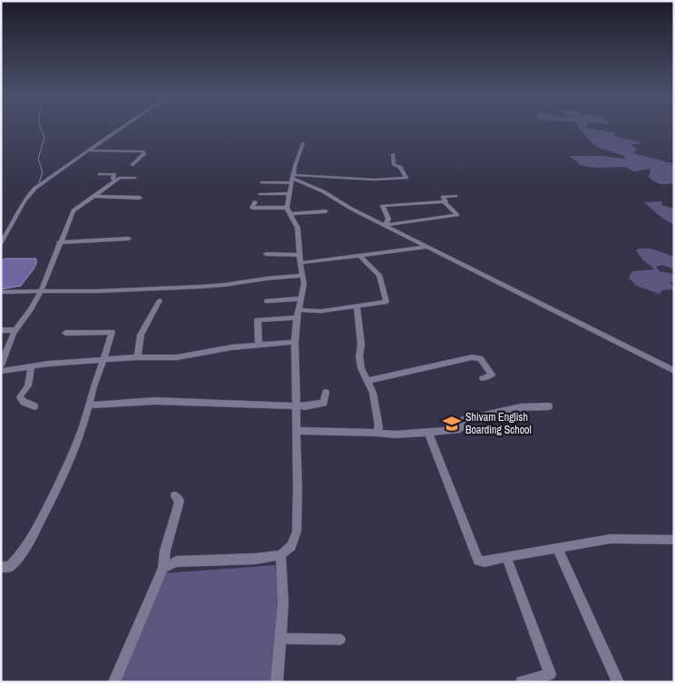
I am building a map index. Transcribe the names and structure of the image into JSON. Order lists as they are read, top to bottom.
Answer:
{
  "places": {
    "school or university": ["Shivam English Boarding School"]
  }
}
